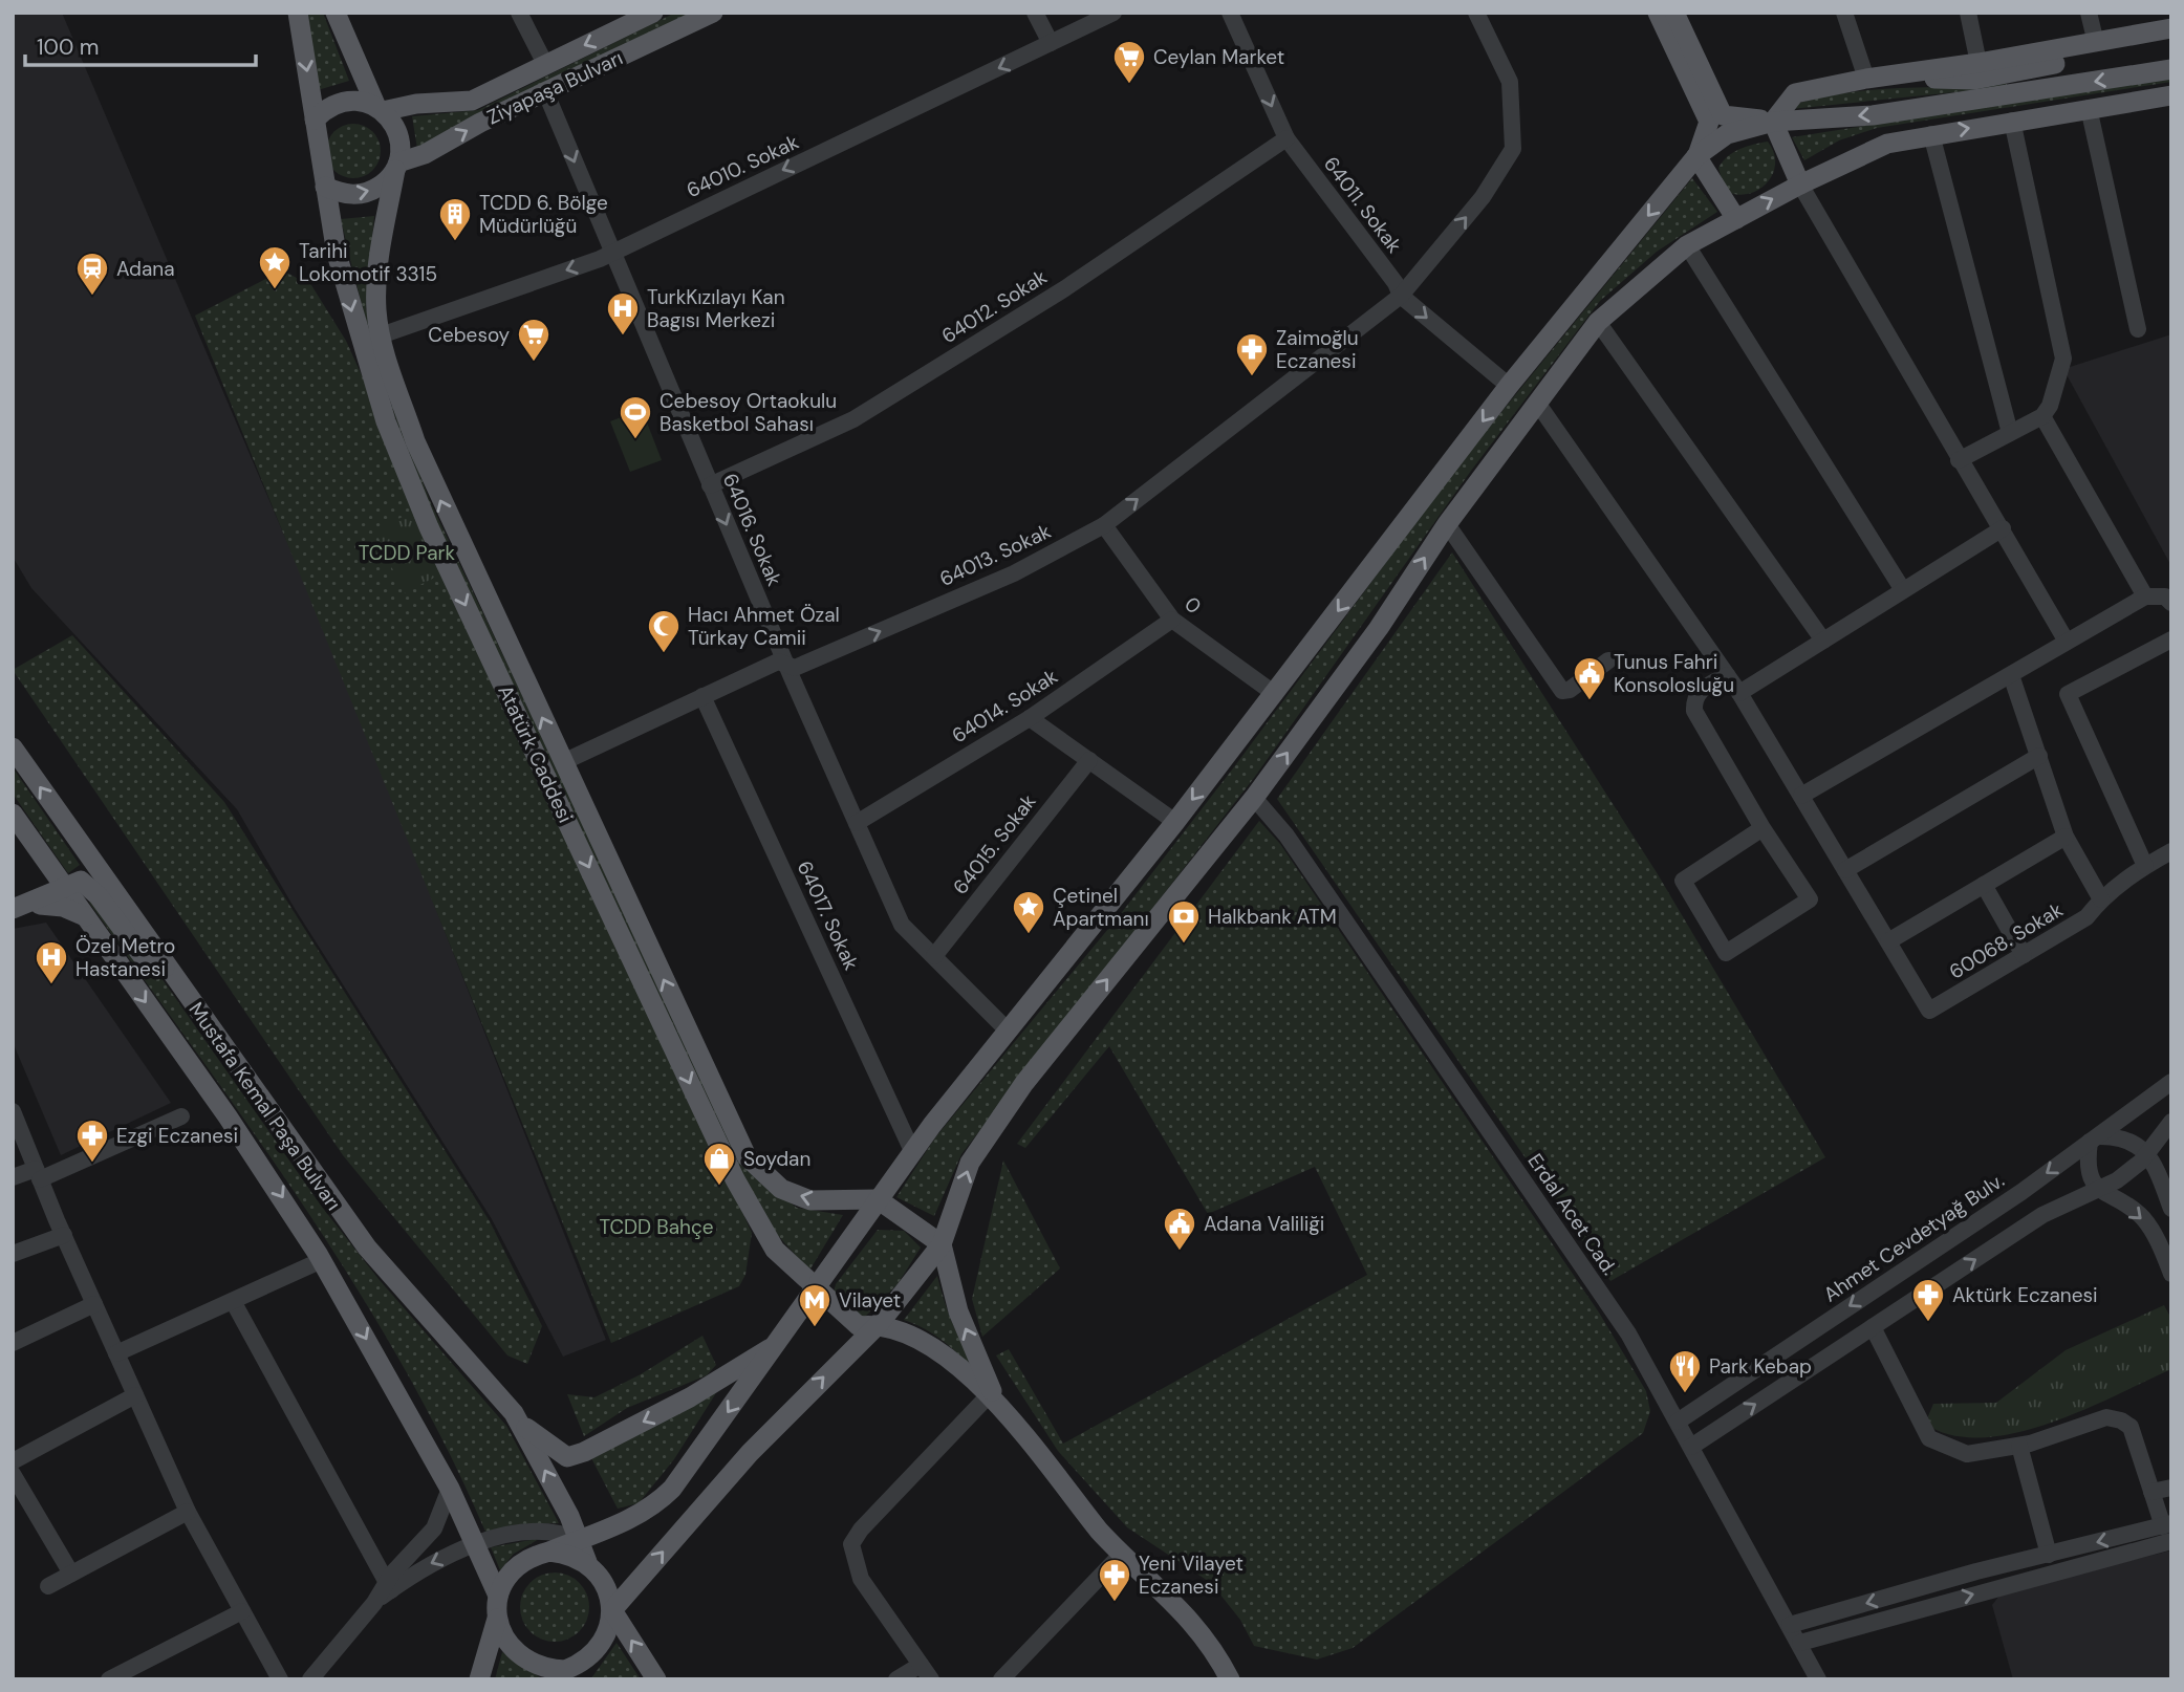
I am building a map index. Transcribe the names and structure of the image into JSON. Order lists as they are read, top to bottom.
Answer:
{
  "streets": {
    "main road": ["Ziyapaşa Bulvarı", "Atatürk Caddesi", "Mustafa Kemal Paşa Bulvarı"],
    "street": [
      "64010. Sokak",
      "64011. Sokak",
      "64012. Sokak",
      "64016. Sokak",
      "64013. Sokak",
      "0",
      "64014. Sokak",
      "64015. Sokak",
      "64017. Sokak",
      "60068. Sokak",
      "Erdal Acet Cad.",
      "Ahmet Cevdetyağ Bulv."
    ]
  },
  "crossings": [
    ["Ziyapaşa Bulvarı", "64016. Sokak"],
    ["Ziyapaşa Bulvarı", "Atatürk Caddesi"],
    ["64010. Sokak", "64016. Sokak"],
    ["64010. Sokak", "Atatürk Caddesi"],
    ["64011. Sokak", "64012. Sokak"],
    ["64011. Sokak", "64013. Sokak"],
    ["64012. Sokak", "64016. Sokak"],
    ["64016. Sokak", "64013. Sokak"],
    ["64016. Sokak", "64014. Sokak"],
    ["64016. Sokak", "64015. Sokak"],
    ["64013. Sokak", "0"],
    ["64013. Sokak", "Atatürk Caddesi"],
    ["64013. Sokak", "64017. Sokak"],
    ["0", "64014. Sokak"],
    ["Erdal Acet Cad.", "Ahmet Cevdetyağ Bulv."]
  ],
  "one_way": ["64010. Sokak", "64011. Sokak", "64013. Sokak"],
  "parks": ["TCDD Park", "TCDD Bahçe"],
  "places": {
    "supermarket": ["Ceylan Market", "Cebesoy"],
    "building": ["TCDD 6. Bölge Müdürlüğü"],
    "place": ["Tarihi Lokomotif 3315", "Çetinel Apartmanı"],
    "station": ["Adana"],
    "hospital": ["TurkKızılayı Kan Bagısı Merkezi", "Özel Metro Hastanesi"],
    "pharmacy": [
      "Zaimoğlu Eczanesi",
      "Ezgi Eczanesi",
      "Aktürk Eczanesi",
      "Yeni Vilayet Eczanesi"
    ],
    "sports": ["Cebesoy Ortaokulu Basketbol Sahası"],
    "mosque": ["Hacı Ahmet Özal Türkay Camii"],
    "public building": ["Tunus Fahri Konsolosluğu", "Adana Valiliği"],
    "bank": ["Halkbank ATM"],
    "shop": ["Soydan"],
    "metro station": ["Vilayet"],
    "restaurant": ["Park Kebap"]
  },
  "scale_bar": "100 m"
}
